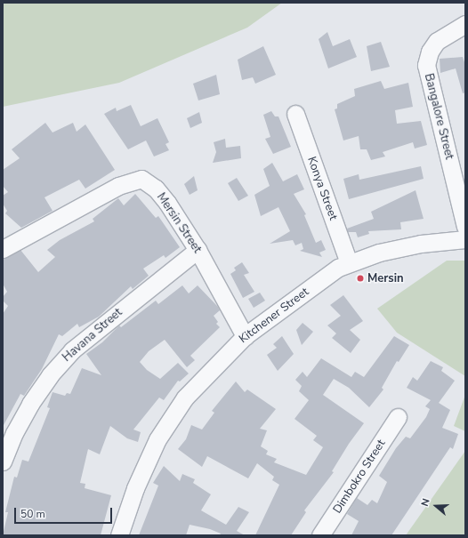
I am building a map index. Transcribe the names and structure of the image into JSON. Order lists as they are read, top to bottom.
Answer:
{
  "streets": {
    "street": [
      "Bangalore Street",
      "Konya Street",
      "Mersin Street",
      "Kitchener Street",
      "Havana Street",
      "Dimbokro Street"
    ]
  },
  "crossings": [
    ["Konya Street", "Kitchener Street"],
    ["Mersin Street", "Kitchener Street"],
    ["Mersin Street", "Havana Street"]
  ],
  "places": ["Mersin"],
  "scale_bar": "50 m",
  "north": "left"
}
